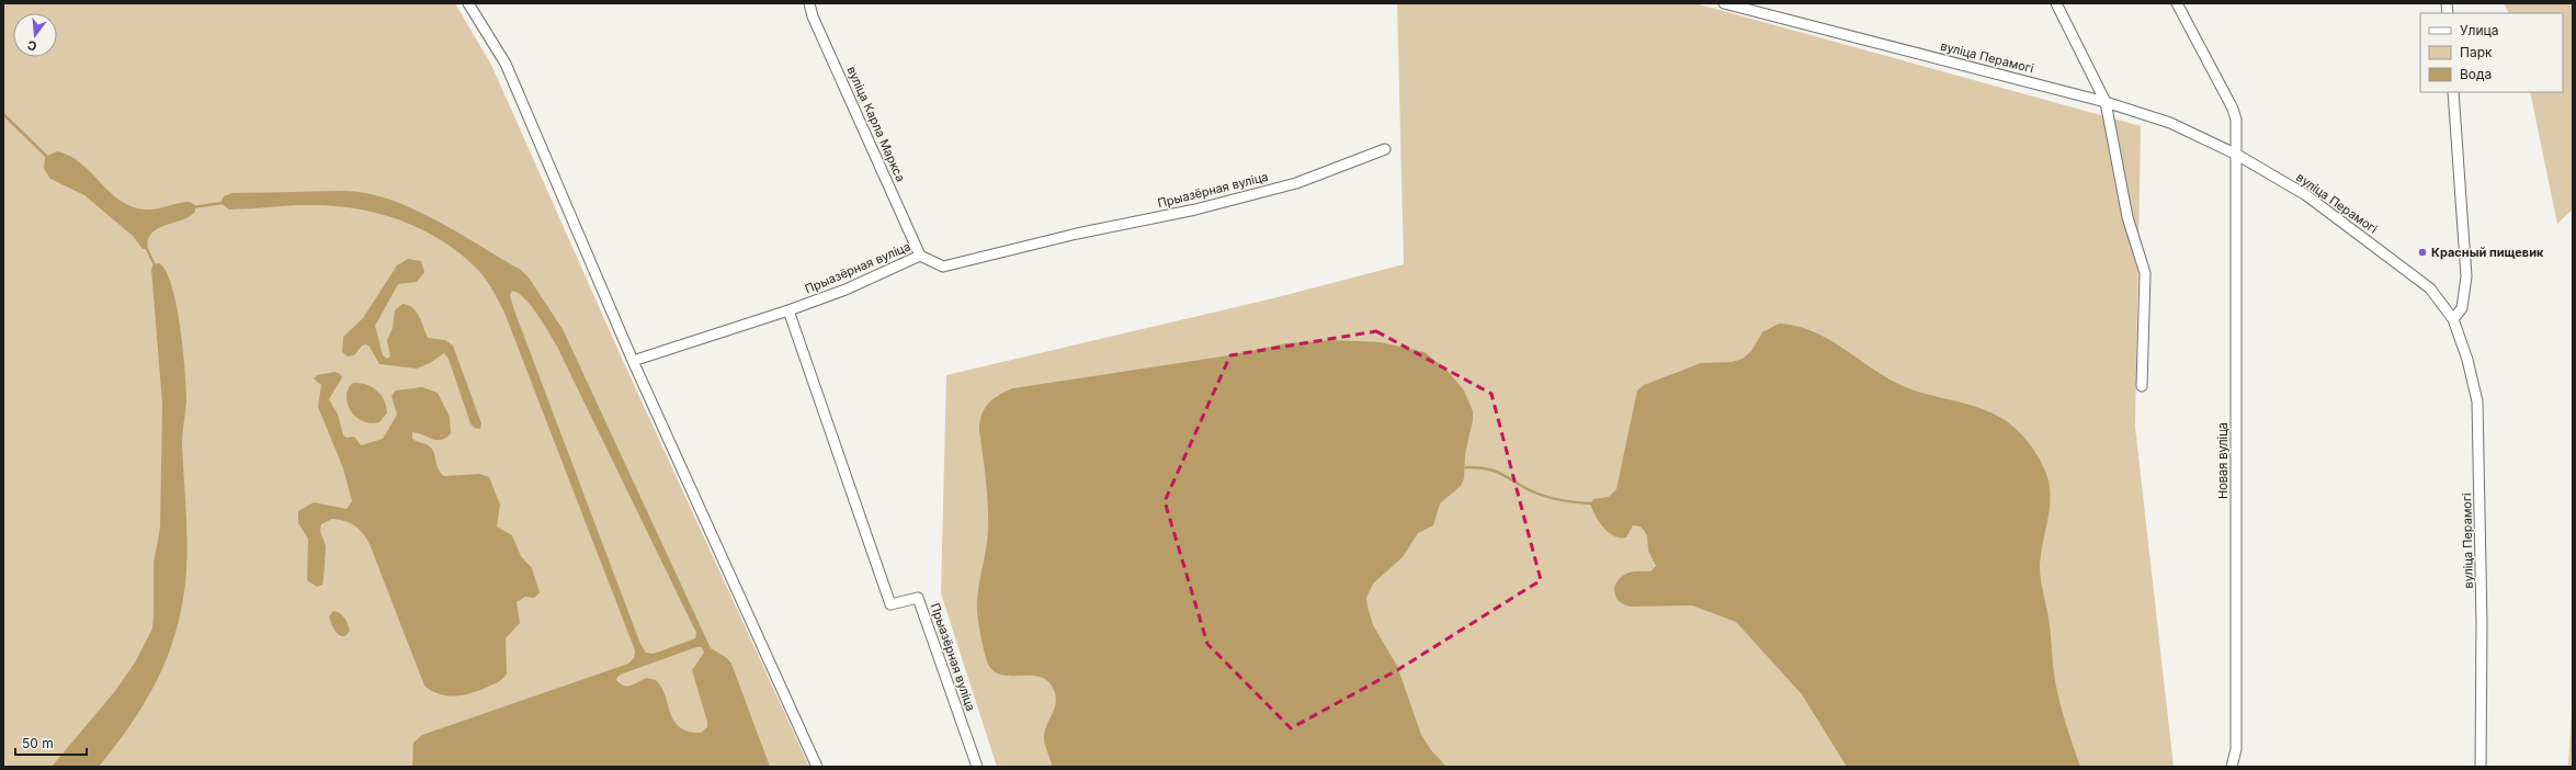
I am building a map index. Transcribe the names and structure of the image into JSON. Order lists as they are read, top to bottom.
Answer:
{
  "streets": {
    "street": [
      "вуліца Перамогі",
      "вуліца Карла Маркса",
      "Прыазёрная вуліца",
      "Новая вуліца"
    ]
  },
  "crossings": [
    ["вуліца Перамогі", "Новая вуліца"],
    ["вуліца Карла Маркса", "Прыазёрная вуліца"]
  ],
  "places": ["Красный пищевик"],
  "legend": ["Улица", "Парк", "Вода"],
  "scale_bar": "50 m",
  "north": "bottom"
}
